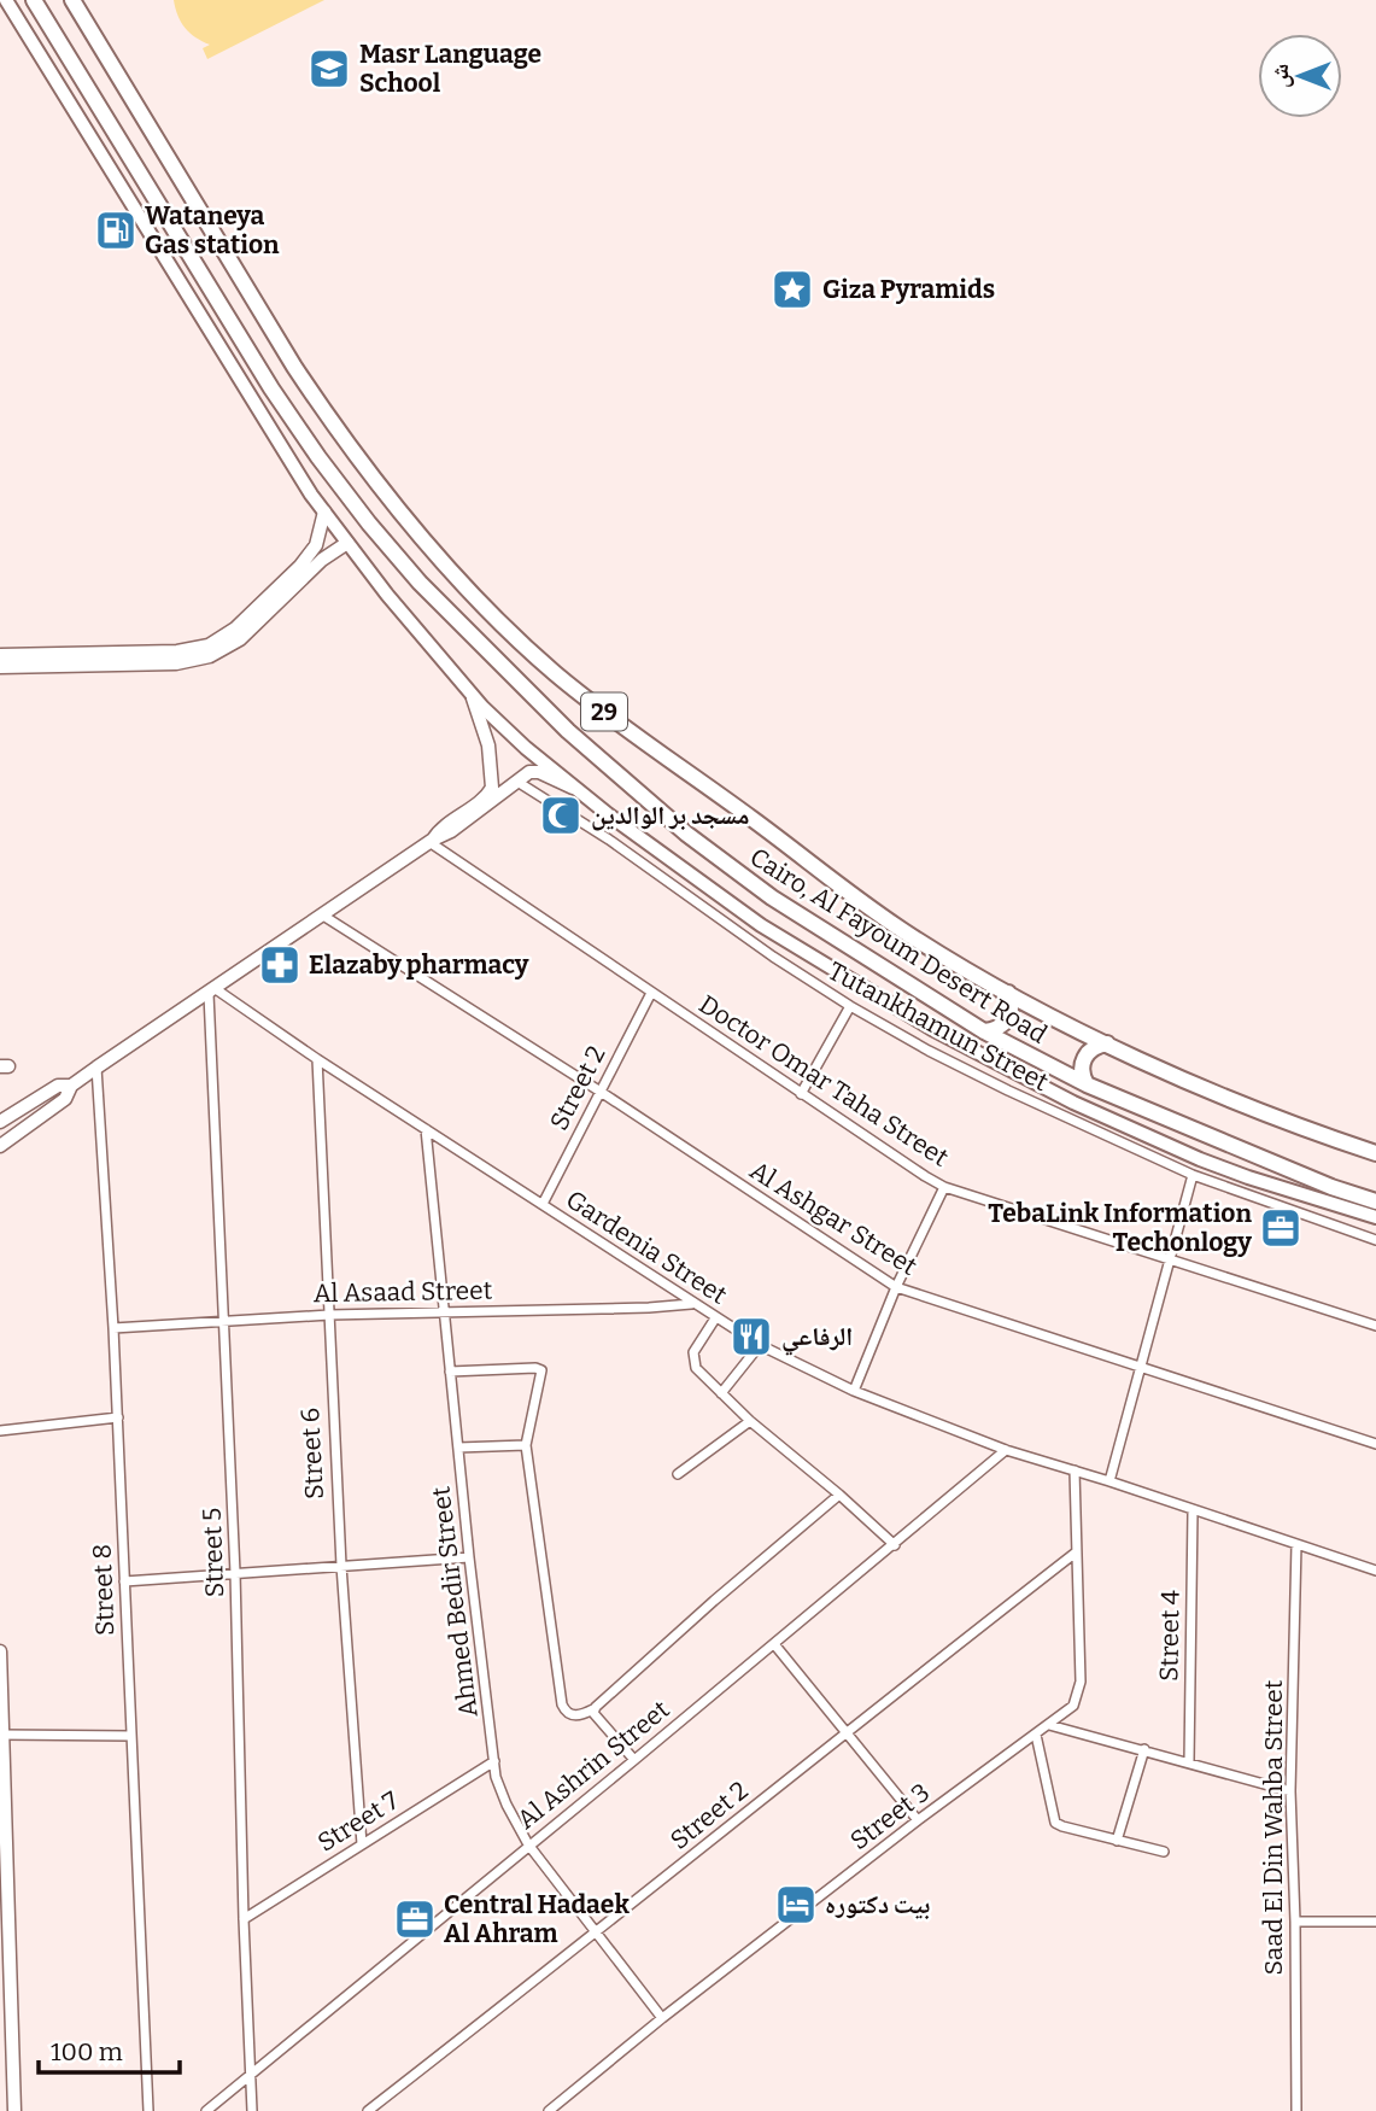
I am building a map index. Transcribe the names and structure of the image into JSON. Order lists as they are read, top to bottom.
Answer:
{
  "streets": {
    "highway": ["29", "Cairo, Al Fayoum Desert Road"],
    "street": [
      "Tutankhamun Street",
      "Doctor Omar Taha Street",
      "Street 2",
      "Al Ashgar Street",
      "Gardenia Street",
      "Al Asaad Street",
      "Street 6",
      "Street 5",
      "Street 8",
      "Ahmed Bedir Street",
      "Street 4",
      "Al Ashrin Street",
      "Street 3",
      "Street 7",
      "Saad El Din Wahba Street"
    ]
  },
  "crossings": [
    ["Doctor Omar Taha Street", "Street 2"],
    ["Street 2", "Al Ashgar Street"],
    ["Street 2", "Gardenia Street"],
    ["Street 2", "Ahmed Bedir Street"],
    ["Street 2", "Street 3"],
    ["Gardenia Street", "Al Asaad Street"],
    ["Gardenia Street", "Street 6"],
    ["Gardenia Street", "Street 5"],
    ["Gardenia Street", "Ahmed Bedir Street"],
    ["Gardenia Street", "Street 4"],
    ["Gardenia Street", "Al Ashrin Street"],
    ["Gardenia Street", "Street 3"],
    ["Gardenia Street", "Saad El Din Wahba Street"],
    ["Al Asaad Street", "Street 6"],
    ["Al Asaad Street", "Street 5"],
    ["Al Asaad Street", "Street 8"],
    ["Al Asaad Street", "Ahmed Bedir Street"],
    ["Street 6", "Street 7"],
    ["Street 5", "Al Ashrin Street"],
    ["Street 5", "Street 7"],
    ["Ahmed Bedir Street", "Al Ashrin Street"],
    ["Ahmed Bedir Street", "Street 3"],
    ["Ahmed Bedir Street", "Street 7"]
  ],
  "places": {
    "school or university": ["Masr Language School"],
    "fuel station": ["Wataneya Gas station"],
    "place": ["Giza Pyramids"],
    "mosque": ["مسجد بر الوالدين"],
    "pharmacy": ["Elazaby pharmacy"],
    "office": ["TebaLink Information Techonlogy", "Central Hadaek Al Ahram"],
    "restaurant": ["الرفاعي"],
    "hotel": ["بيت دكتوره"]
  },
  "scale_bar": "100 m",
  "north": "left"
}
